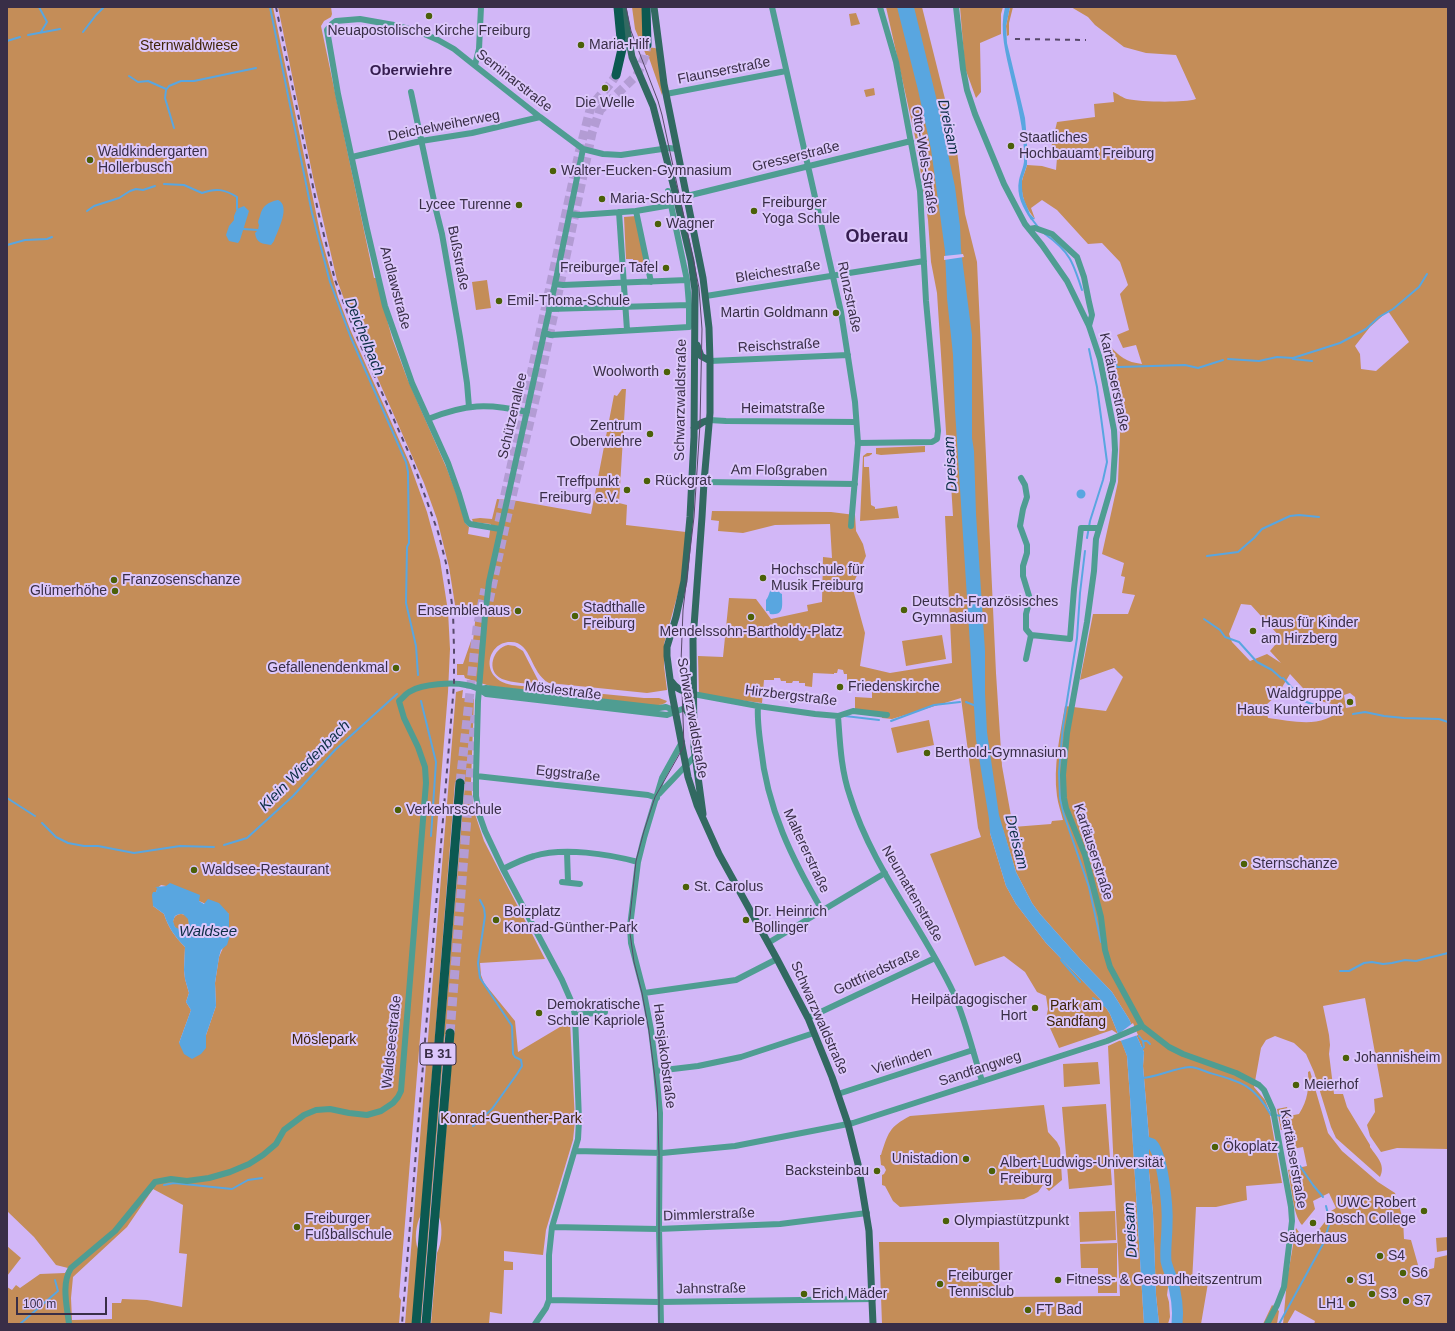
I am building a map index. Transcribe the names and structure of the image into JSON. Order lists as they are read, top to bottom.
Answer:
{
  "streets": {
    "highway": ["B 31"],
    "main road": ["Schwarzwaldstraße"],
    "street": [
      "Flaunserstraße",
      "Seminarstraße",
      "Deichelweiherweg",
      "Gresserstraße",
      "Otto-Wels-Straße",
      "Bußstraße",
      "Bleichestraße",
      "Andlawstraße",
      "Runzstraße",
      "Reischstraße",
      "Kartäuserstraße",
      "Heimatstraße",
      "Schützenallee",
      "Am Floßgraben",
      "Möslestraße",
      "Hirzbergstraße",
      "Eggstraße",
      "Maltererstraße",
      "Neumattenstraße",
      "Gottfriedstraße",
      "Waldseestraße",
      "Hansjakobstraße",
      "Vierlinden",
      "Sandfangweg",
      "Dimmlerstraße",
      "Jahnstraße"
    ]
  },
  "crossings": [
    ["Flaunserstraße", "Runzstraße"],
    ["Flaunserstraße", "Schwarzwaldstraße"],
    ["Seminarstraße", "Deichelweiherweg"],
    ["Seminarstraße", "Andlawstraße"],
    ["Seminarstraße", "Schwarzwaldstraße"],
    ["Seminarstraße", "Schützenallee"],
    ["Deichelweiherweg", "Bußstraße"],
    ["Deichelweiherweg", "Andlawstraße"],
    ["Gresserstraße", "Otto-Wels-Straße"],
    ["Gresserstraße", "Runzstraße"],
    ["Gresserstraße", "Schwarzwaldstraße"],
    ["Otto-Wels-Straße", "Bleichestraße"],
    ["Otto-Wels-Straße", "Runzstraße"],
    ["Bleichestraße", "Runzstraße"],
    ["Bleichestraße", "Schwarzwaldstraße"],
    ["Andlawstraße", "Schützenallee"],
    ["Runzstraße", "Reischstraße"],
    ["Runzstraße", "Heimatstraße"],
    ["Runzstraße", "Am Floßgraben"],
    ["Reischstraße", "Schwarzwaldstraße"],
    ["Kartäuserstraße", "Sandfangweg"],
    ["Schwarzwaldstraße", "Heimatstraße"],
    ["Schwarzwaldstraße", "Schützenallee"],
    ["Schwarzwaldstraße", "Am Floßgraben"],
    ["Schwarzwaldstraße", "Möslestraße"],
    ["Schwarzwaldstraße", "Hirzbergstraße"],
    ["Schwarzwaldstraße", "Gottfriedstraße"],
    ["Schwarzwaldstraße", "Hansjakobstraße"],
    ["Schwarzwaldstraße", "Vierlinden"],
    ["Schwarzwaldstraße", "Sandfangweg"],
    ["Schwarzwaldstraße", "Dimmlerstraße"],
    ["Schwarzwaldstraße", "Jahnstraße"],
    ["Schützenallee", "Möslestraße"],
    ["Schützenallee", "Eggstraße"],
    ["Schützenallee", "Dimmlerstraße"],
    ["Schützenallee", "Jahnstraße"],
    ["Möslestraße", "Waldseestraße"],
    ["Hirzbergstraße", "Maltererstraße"],
    ["Hirzbergstraße", "Neumattenstraße"],
    ["Eggstraße", "Hansjakobstraße"],
    ["Neumattenstraße", "Gottfriedstraße"],
    ["Neumattenstraße", "Vierlinden"],
    ["Neumattenstraße", "Sandfangweg"],
    ["Hansjakobstraße", "Dimmlerstraße"],
    ["Hansjakobstraße", "Jahnstraße"]
  ],
  "districts": ["Oberwiehre", "Oberau"],
  "water": [
    "Dreisam",
    "Deichelbach",
    "Klein Wiedenbach",
    "Waldsee"
  ],
  "parks": [
    "Sternwaldwiese",
    "Park am Sandfang",
    "Möslepark",
    "Konrad-Guenther-Park"
  ],
  "places": [
    "Neuapostolische Kirche Freiburg",
    "Maria-Hilf",
    "Die Welle",
    "Staatliches Hochbauamt Freiburg",
    "Waldkindergarten Hollerbusch",
    "Walter-Eucken-Gymnasium",
    "Maria-Schutz",
    "Lycee Turenne",
    "Freiburger Yoga Schule",
    "Wagner",
    "Freiburger Tafel",
    "Emil-Thoma-Schule",
    "Martin Goldmann",
    "Woolworth",
    "Zentrum Oberwiehre",
    "Rückgrat",
    "Treffpunkt Freiburg e.V.",
    "Hochschule für Musik Freiburg",
    "Franzosenschanze",
    "Glümerhöhe",
    "Deutsch-Französisches Gymnasium",
    "Ensemblehaus",
    "Stadthalle Freiburg",
    "Mendelssohn-Bartholdy-Platz",
    "Haus für Kinder am Hirzberg",
    "Gefallenendenkmal",
    "Friedenskirche",
    "Waldgruppe Haus Kunterbunt",
    "Berthold-Gymnasium",
    "Verkehrsschule",
    "Sternschanze",
    "Waldsee-Restaurant",
    "St. Carolus",
    "Bolzplatz Konrad-Günther-Park",
    "Dr. Heinrich Bollinger",
    "Heilpädagogischer Hort",
    "Demokratische Schule Kapriole",
    "Johannisheim",
    "Meierhof",
    "Ökoplatz",
    "Unistadion",
    "Backsteinbau",
    "Albert-Ludwigs-Universität Freiburg",
    "UWC Robert Bosch College",
    "Olympiastützpunkt",
    "Sägerhaus",
    "Freiburger Fußballschule",
    "S4",
    "S6",
    "Fitness- & Gesundheitszentrum",
    "S1",
    "Freiburger Tennisclub",
    "Erich Mäder",
    "S3",
    "S7",
    "LH1",
    "FT Bad"
  ],
  "scale_bar": "100 m"
}
